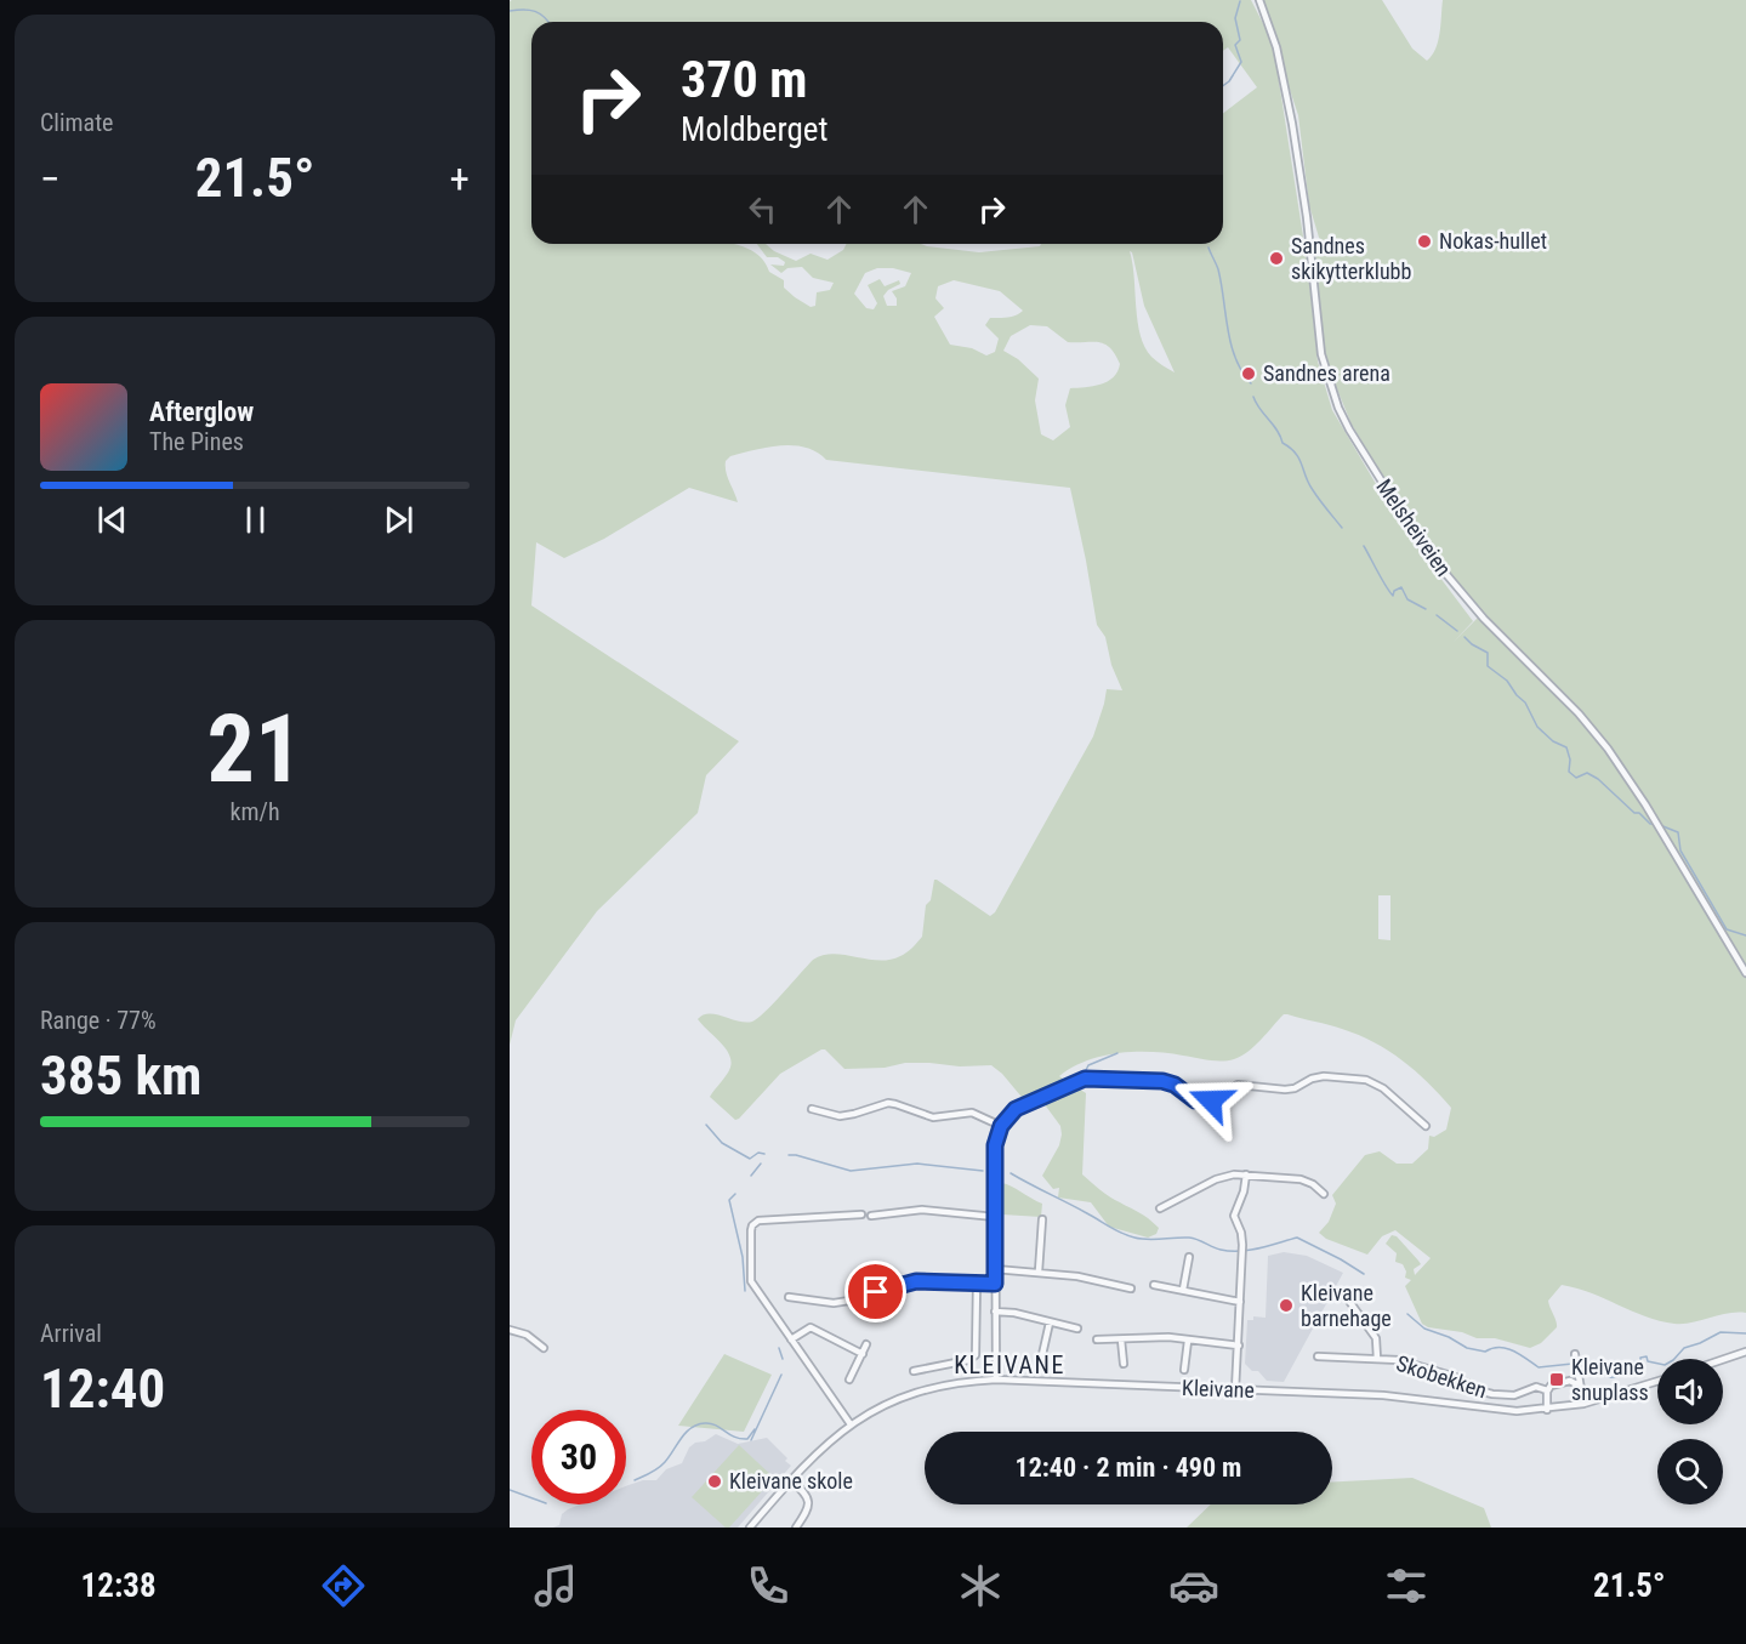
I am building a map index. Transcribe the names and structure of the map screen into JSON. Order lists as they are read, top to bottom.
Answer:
{
  "streets": {
    "street": ["Melsheiveien", "Skobekken", "Kleivane"]
  },
  "districts": ["KLEIVANE"],
  "places": {
    "other": [
      "Nokas-hullet",
      "Sandnes skikytterklubb",
      "Sandnes arena",
      "Kleivane barnehage",
      "Kleivane skole"
    ],
    "transit": ["Kleivane snuplass"]
  },
  "page": {
    "tile": [
      "Climate",
      ["21", "km/h"],
      ["Range · 77%", "385 km"],
      ["Arrival", "12:40"]
    ],
    "turn": ["370 m", "Moldberget"],
    "heat": ["−", "21.5°", "+"],
    "song": ["Afterglow", "The Pines"],
    "limit": "30",
    "trip": "12:40 · 2 min · 490 m",
    "tabs": ["12:38", "21.5°"]
  }
}
